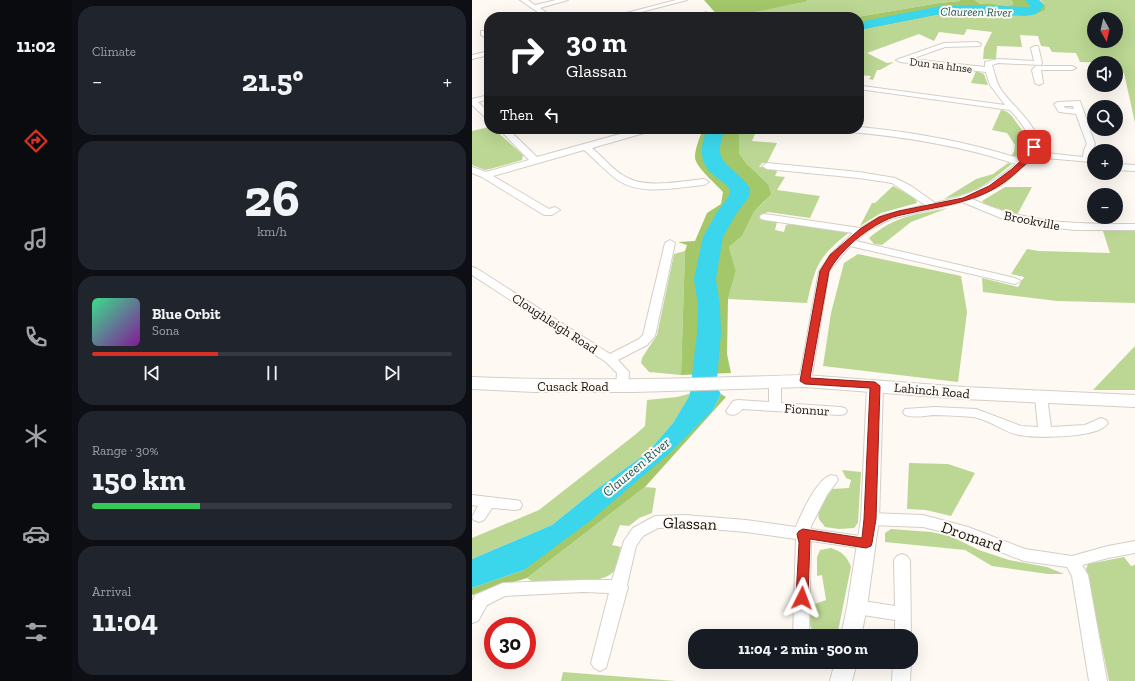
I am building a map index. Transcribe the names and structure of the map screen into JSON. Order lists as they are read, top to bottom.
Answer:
{
  "streets": {
    "main road": ["Cusack Road", "Lahinch Road"],
    "street": [
      "Dun na hInse",
      "Brookville",
      "Cloughleigh Road",
      "Fionnur",
      "Glassan",
      "Dromard"
    ]
  },
  "crossings": [
    ["Cloughleigh Road", "Cusack Road"],
    ["Cusack Road", "Lahinch Road"],
    ["Lahinch Road", "Fionnur"]
  ],
  "water": ["Claureen River"],
  "north": "bottom",
  "page": {
    "tabs": "11:02",
    "tile": [
      "Climate",
      ["26", "km/h"],
      ["Range · 30%", "150 km"],
      ["Arrival", "11:04"]
    ],
    "map_buttons": ["+", "−"],
    "turn": ["30 m", "Glassan"],
    "heat": ["−", "21.5°", "+"],
    "then": "Then",
    "song": ["Blue Orbit", "Sona"],
    "limit": "30",
    "trip": "11:04 · 2 min · 500 m"
  }
}
